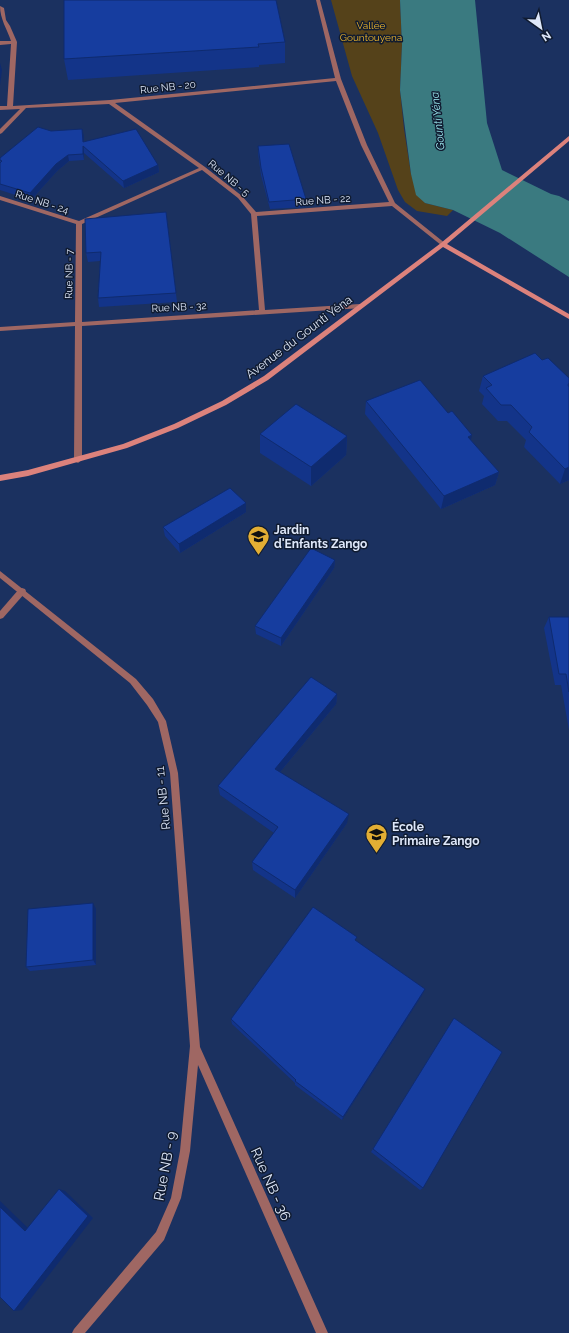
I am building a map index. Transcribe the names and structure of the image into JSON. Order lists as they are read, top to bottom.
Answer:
{
  "streets": {
    "street": [
      "Rue NB - 20",
      "Rue NB - 5",
      "Rue NB - 22",
      "Rue NB - 24",
      "Rue NB - 7",
      "Rue NB - 32",
      "Avenue du Gounti Yéna",
      "Rue NB - 11",
      "Rue NB - 9",
      "Rue NB - 36"
    ]
  },
  "crossings": [
    ["Rue NB - 20", "Rue NB - 5"],
    ["Rue NB - 5", "Rue NB - 22"],
    ["Rue NB - 24", "Rue NB - 7"],
    ["Rue NB - 7", "Rue NB - 32"],
    ["Rue NB - 7", "Avenue du Gounti Yéna"],
    ["Rue NB - 32", "Avenue du Gounti Yéna"],
    ["Rue NB - 11", "Rue NB - 9"],
    ["Rue NB - 11", "Rue NB - 36"],
    ["Rue NB - 9", "Rue NB - 36"]
  ],
  "water": ["Gounti Yéna"],
  "parks": ["Vallée Gountouyena"],
  "places": {
    "school or university": ["Jardin d'Enfants Zango", "École Primaire Zango"]
  },
  "north": "bottom right"
}
